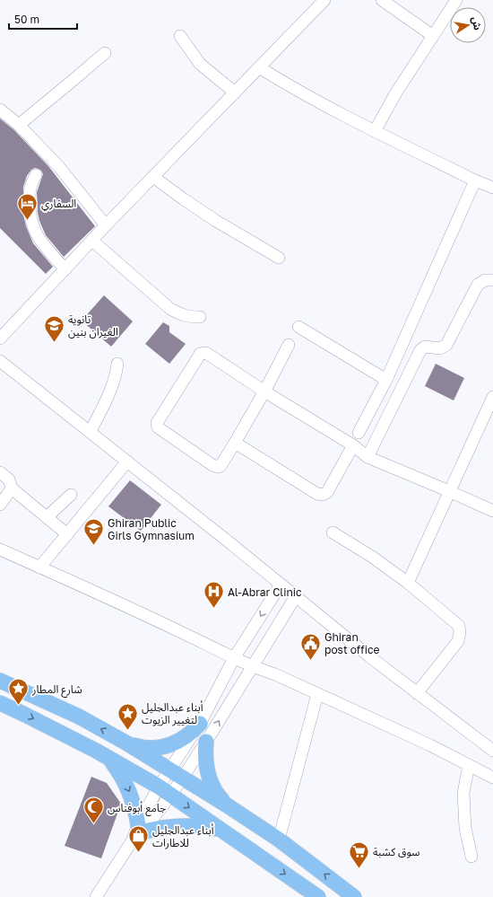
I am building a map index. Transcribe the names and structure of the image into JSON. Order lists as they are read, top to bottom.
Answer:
{
  "places": {
    "hotel": ["السفاري"],
    "school or university": ["تانوية الغيران بنين", "Ghiran Public Girls Gymnasium"],
    "hospital": ["Al-Abrar Clinic"],
    "public building": ["Ghiran post office"],
    "place": ["شارع المطار", "أبناء عبدالجليل لتغيير الزيوت"],
    "mosque": ["جامع أبوفناس"],
    "shop": ["أبناء عبدالجليل للاطارات"],
    "supermarket": ["سوق كشبة"]
  },
  "scale_bar": "50 m",
  "north": "right"
}
